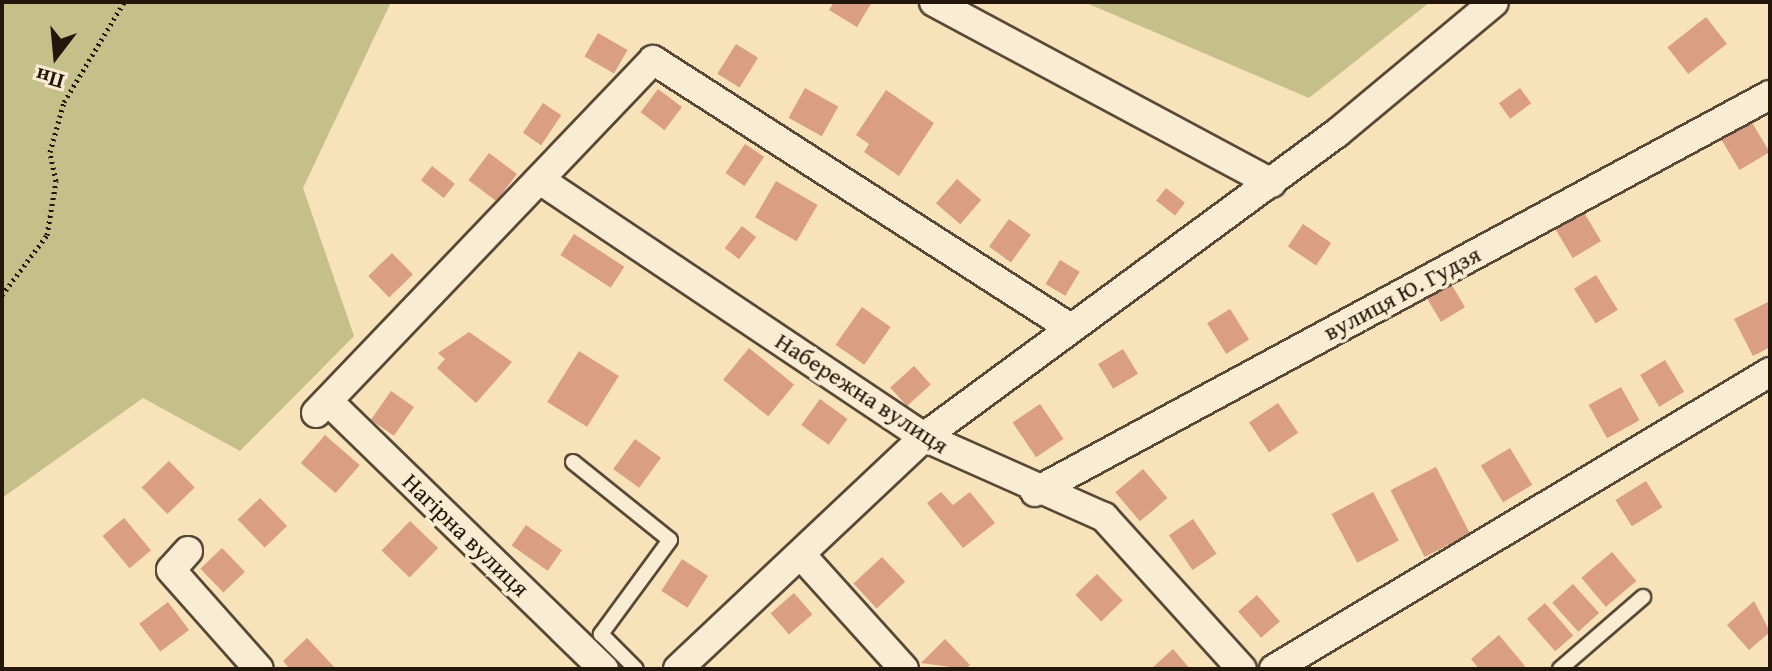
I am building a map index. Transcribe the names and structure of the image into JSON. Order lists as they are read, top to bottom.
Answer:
{
  "streets": {
    "street": ["вулиця Ю. Гудзя", "Набережна вулиця", "Нагірна вулиця"]
  },
  "crossings": [
    ["вулиця Ю. Гудзя", "Набережна вулиця"],
    ["Набережна вулиця", "Нагірна вулиця"]
  ],
  "north": "bottom"
}
